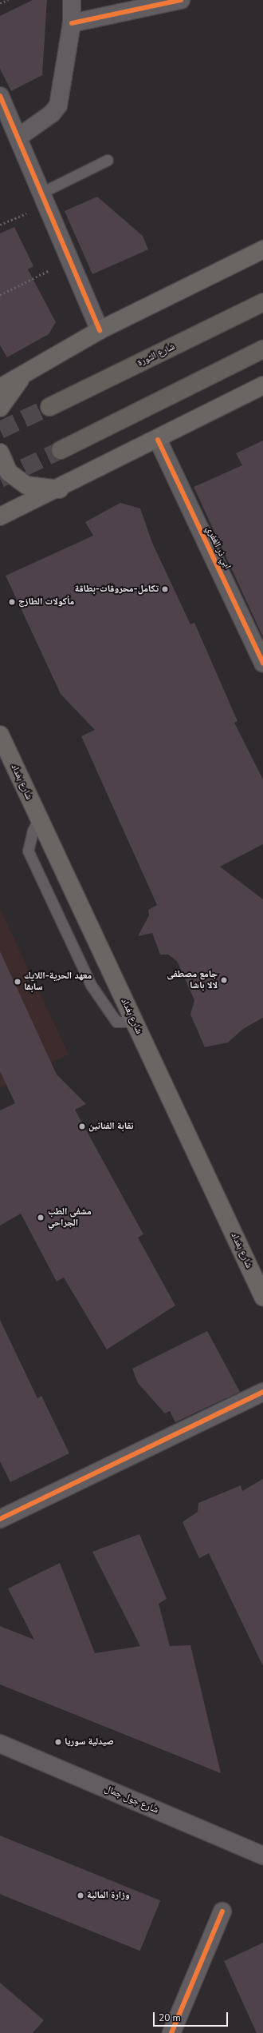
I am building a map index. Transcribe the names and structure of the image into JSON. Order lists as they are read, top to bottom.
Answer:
{
  "streets": {
    "highway": ["شارع الثورة"],
    "main road": ["شارع بغداد"],
    "street": ["ابي ذر الغفري", "شارع جول جمال"]
  },
  "places": [
    "تكامل-محروقات-بطاقة",
    "مأكولات الطازج",
    "جامع مصطفى لالا باشا",
    "معهد الحرية-اللايك سابقا",
    "نقابة الفنانين",
    "مشفى الطب الجراحي",
    "صيدلية سوريا",
    "وزارة المالية"
  ],
  "scale_bar": "20 m"
}
